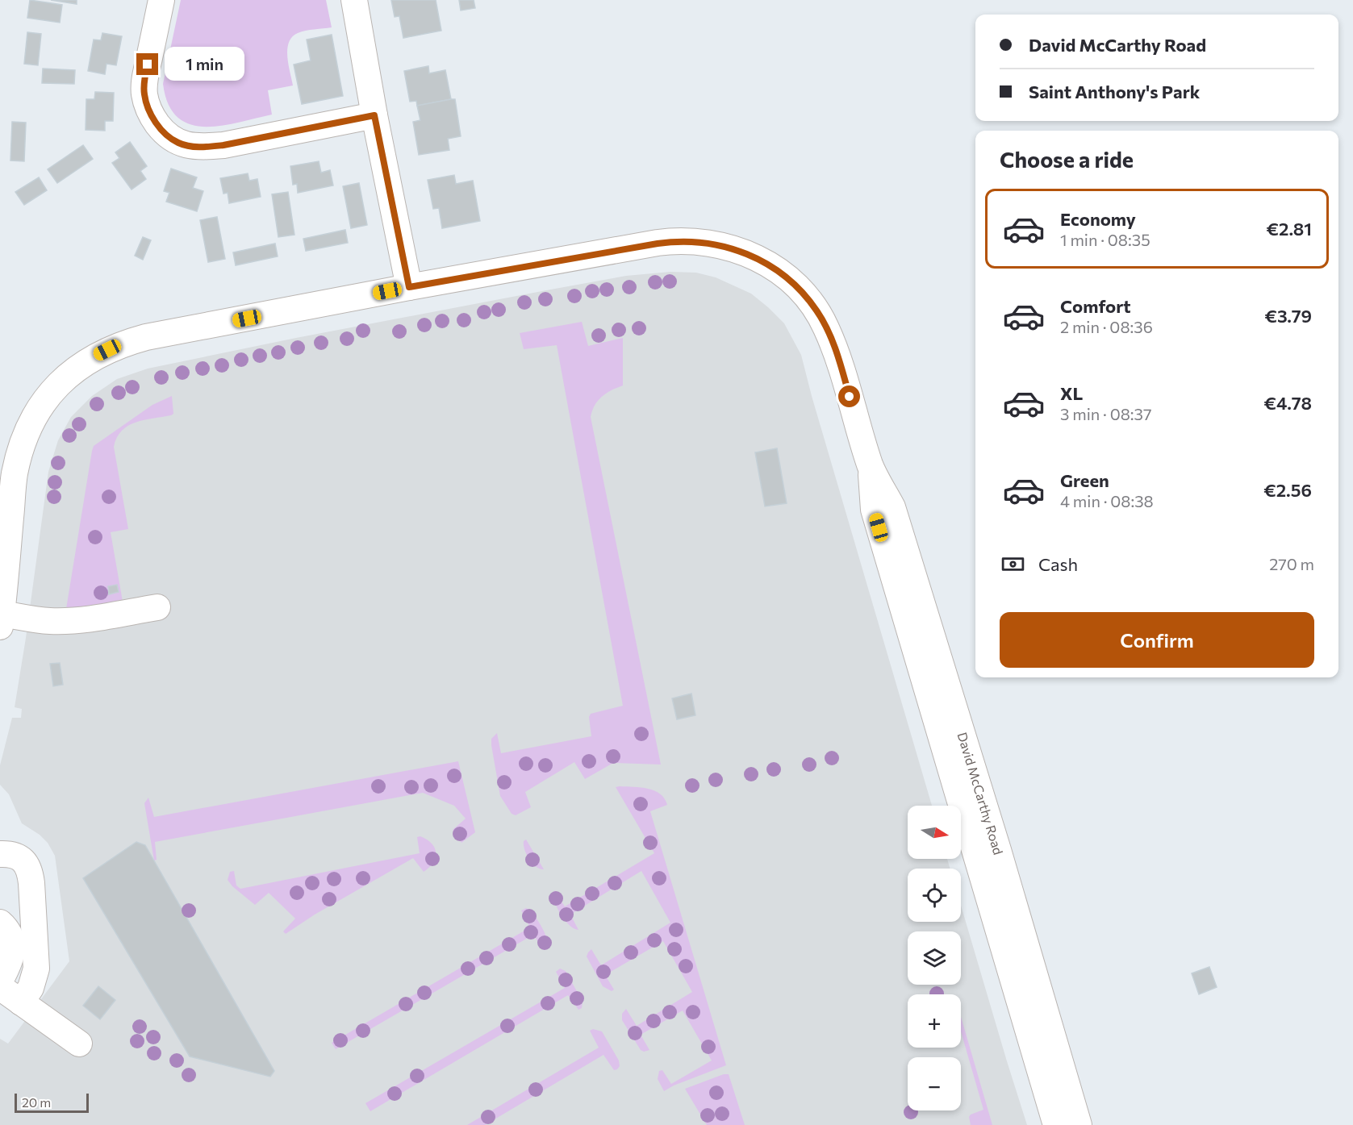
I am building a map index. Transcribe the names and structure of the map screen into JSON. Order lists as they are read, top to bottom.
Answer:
{
  "streets": {
    "street": ["David McCarthy Road"]
  },
  "scale_bar": "20 m",
  "north": "right",
  "page": {
    "banner": ["David McCarthy Road", "Saint Anthony's Park"],
    "bubble": "1 min",
    "heading": "Choose a ride",
    "list": [
      {
        "name": "Economy",
        "note": "1 min · 08:35",
        "value": "€2.81"
      },
      {
        "name": "Comfort",
        "note": "2 min · 08:36",
        "value": "€3.79"
      },
      {
        "name": "XL",
        "note": "3 min · 08:37",
        "value": "€4.78"
      },
      {
        "name": "Green",
        "note": "4 min · 08:38",
        "value": "€2.56"
      }
    ],
    "pay": ["Cash", "270 m"],
    "buttons": "Confirm",
    "map_buttons": ["+", "−"],
    "scale": "20 m"
  }
}
